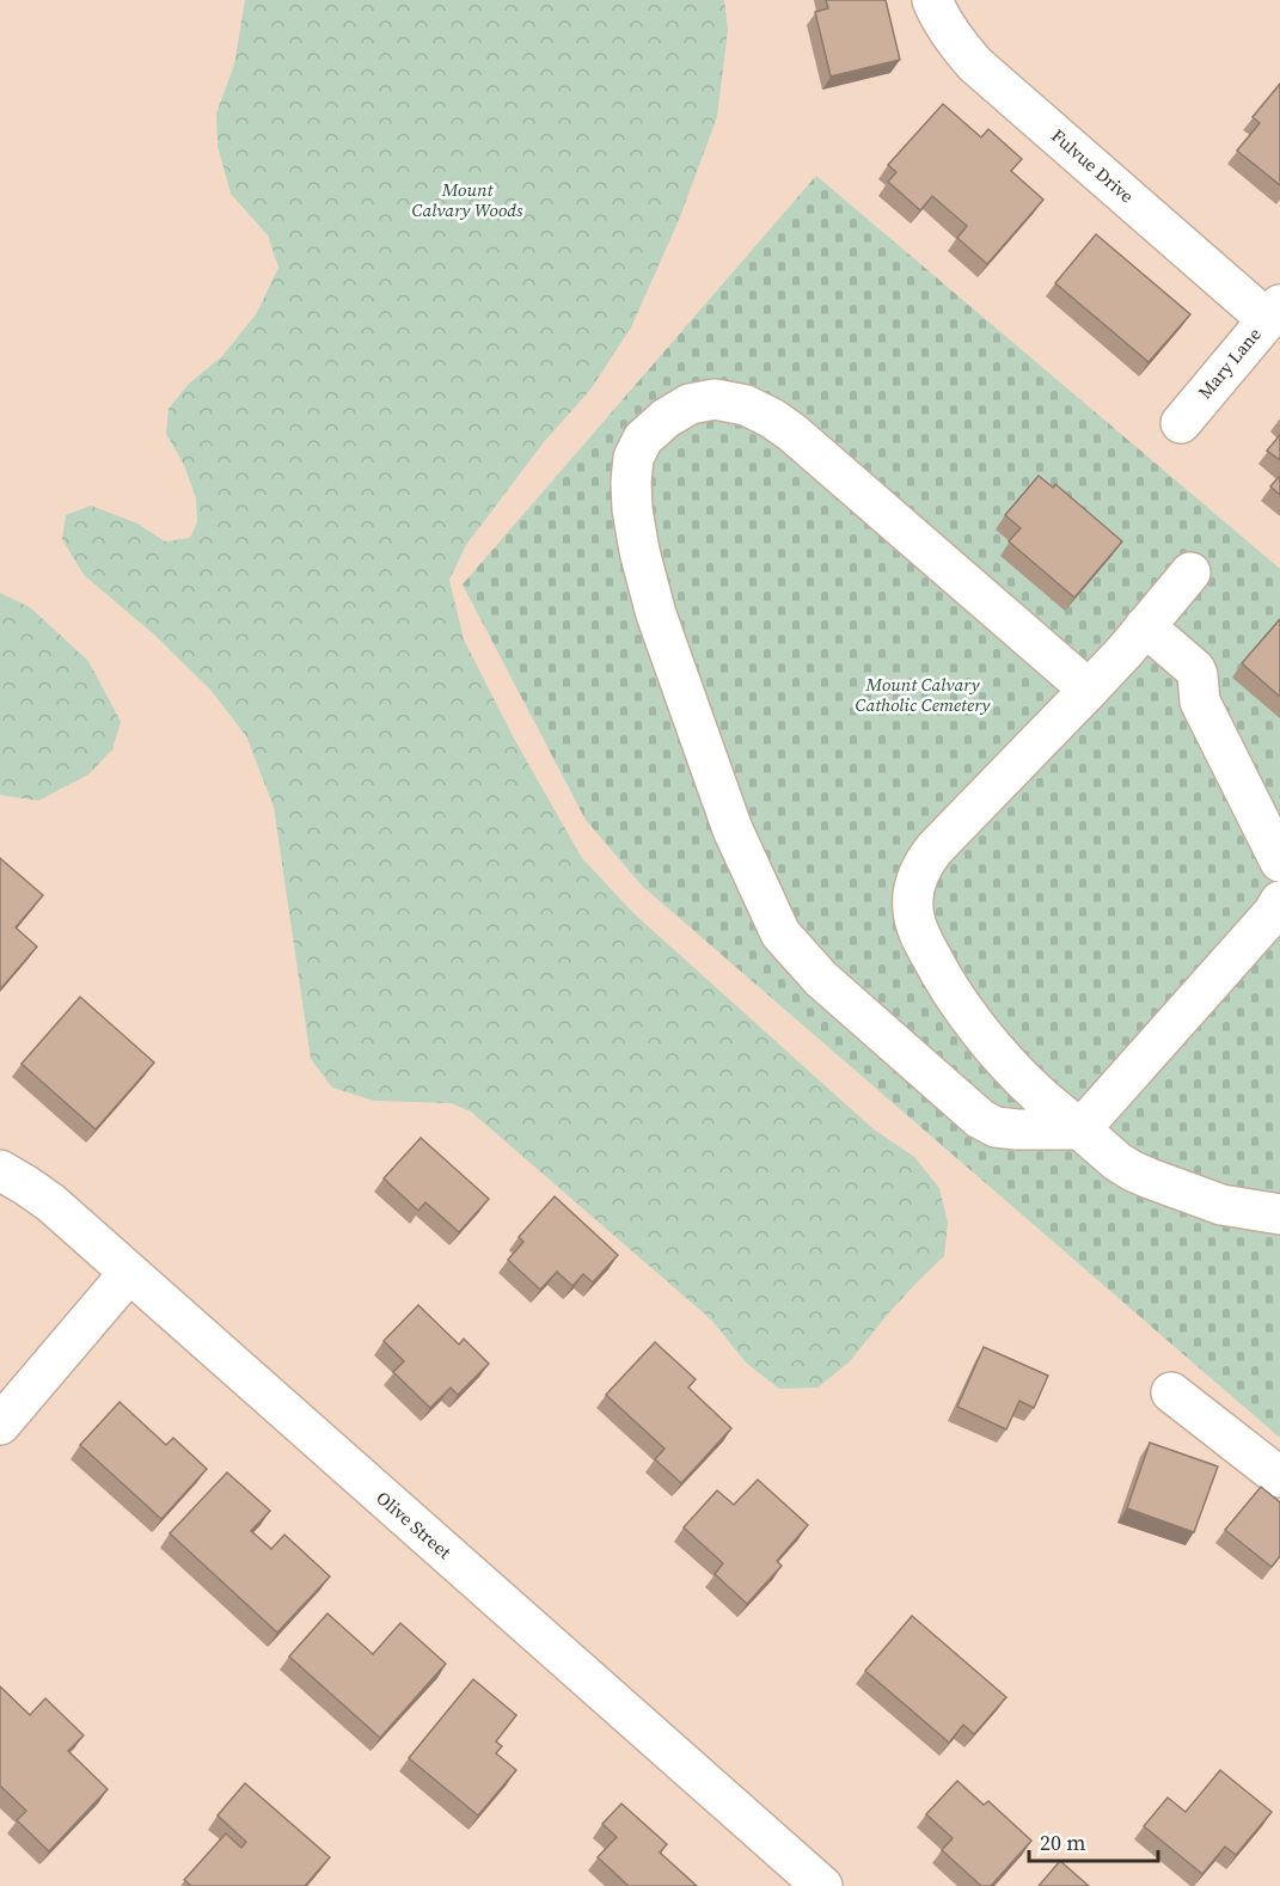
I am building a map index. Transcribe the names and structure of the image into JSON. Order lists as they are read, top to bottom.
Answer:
{
  "streets": {
    "street": ["Fulvue Drive", "Mary Lane", "Olive Street"]
  },
  "crossings": [
    ["Fulvue Drive", "Mary Lane"]
  ],
  "parks": ["Mount Calvary Woods", "Mount Calvary Catholic Cemetery"],
  "scale_bar": "20 m"
}
